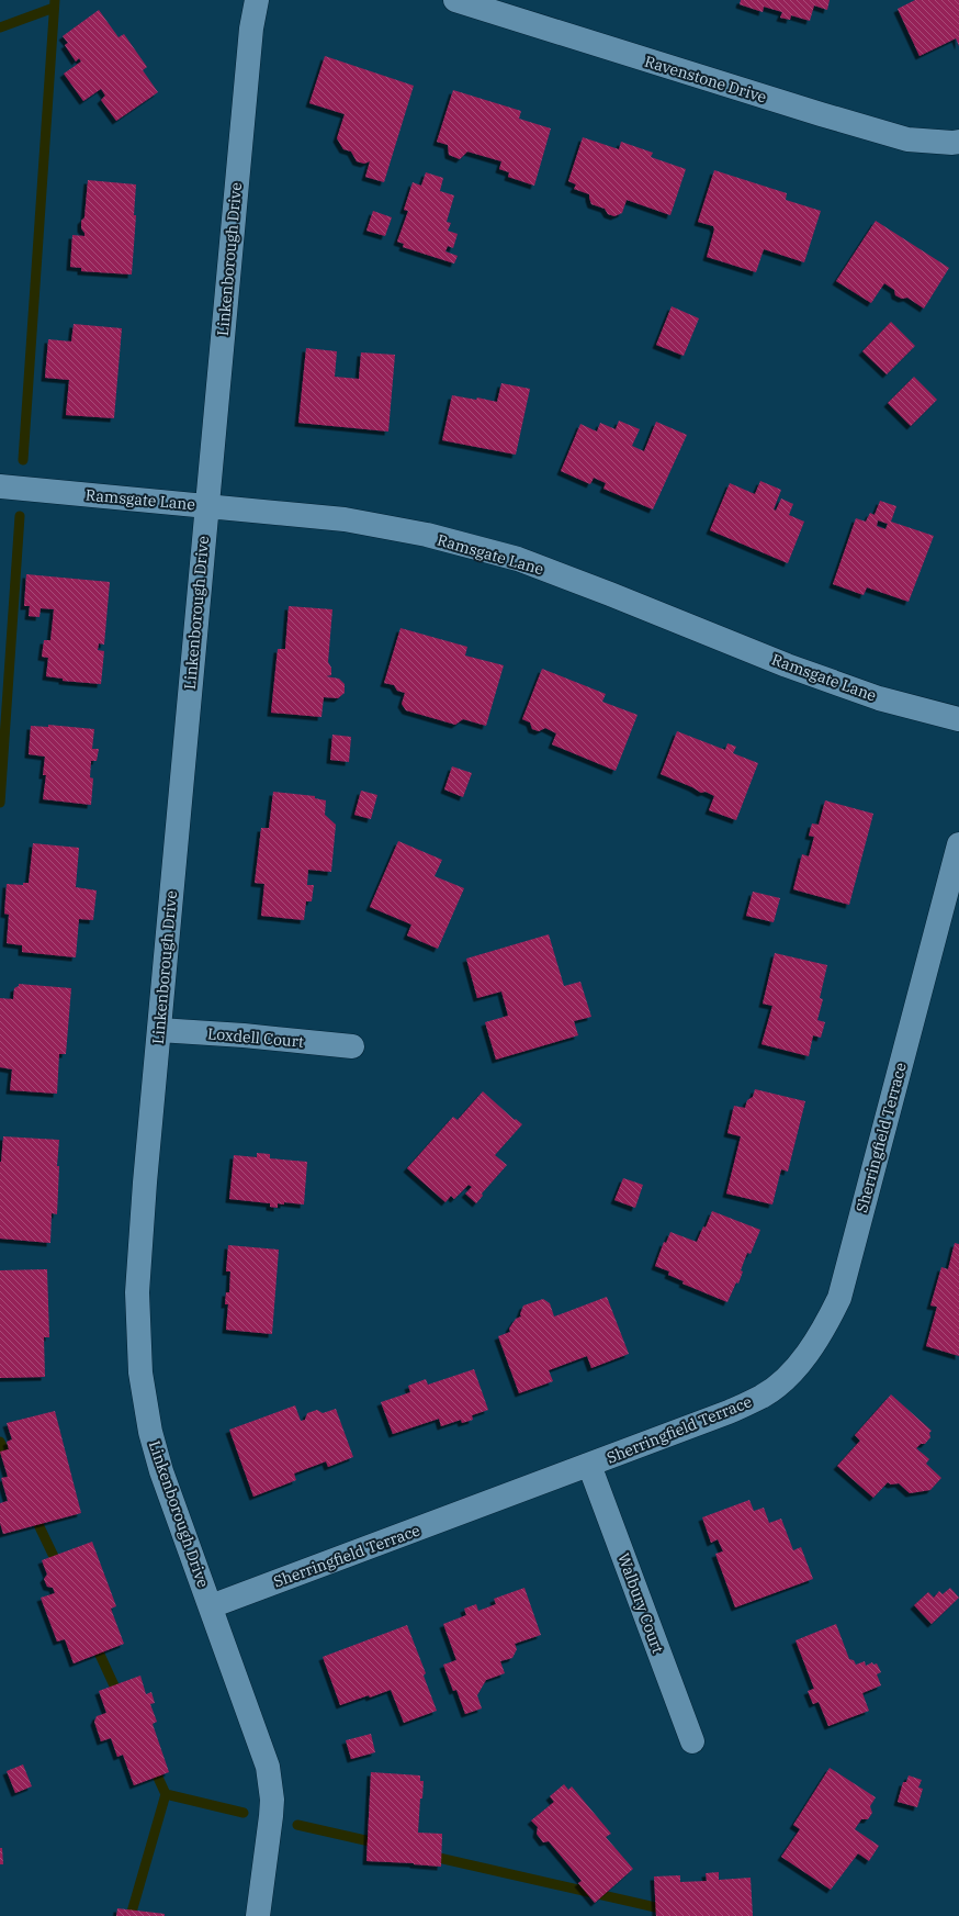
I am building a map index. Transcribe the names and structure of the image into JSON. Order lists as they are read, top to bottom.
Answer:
{
  "streets": {
    "street": [
      "Ravenstone Drive",
      "Linkenborough Drive",
      "Ramsgate Lane",
      "Loxdell Court",
      "Sherringfield Terrace",
      "Walbury Court"
    ]
  },
  "crossings": [
    ["Linkenborough Drive", "Ramsgate Lane"],
    ["Linkenborough Drive", "Loxdell Court"],
    ["Linkenborough Drive", "Sherringfield Terrace"],
    ["Sherringfield Terrace", "Walbury Court"]
  ]
}
